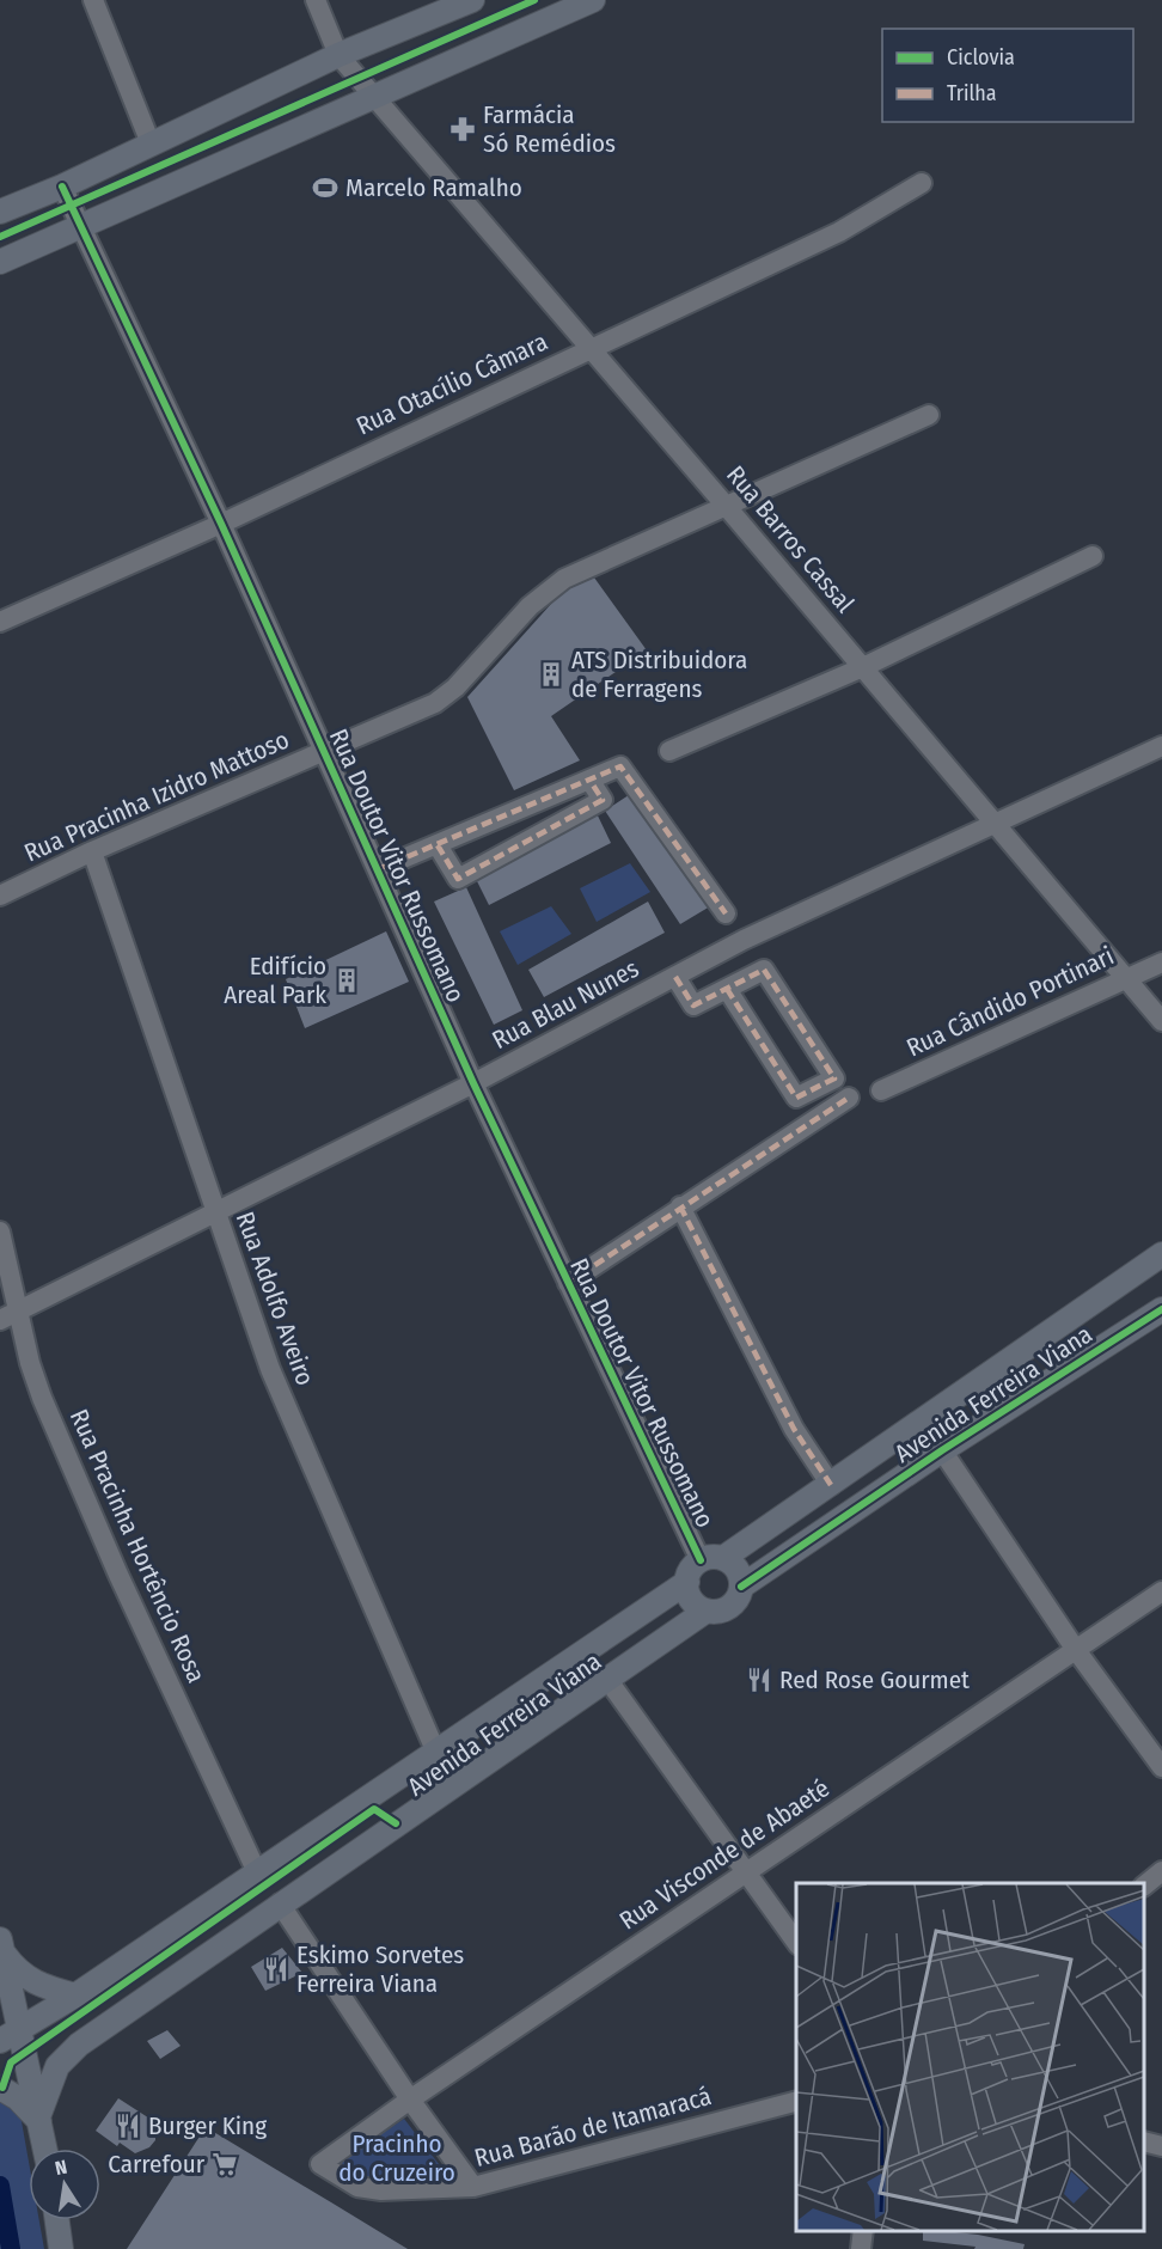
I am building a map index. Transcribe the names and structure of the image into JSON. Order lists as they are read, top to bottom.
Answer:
{
  "streets": {
    "main road": ["Avenida Ferreira Viana"],
    "street": [
      "Rua Otacílio Câmara",
      "Rua Barros Cassal",
      "Rua Pracinha Izidro Mattoso",
      "Rua Doutor Vitor Russomano",
      "Rua Cândido Portinari",
      "Rua Blau Nunes",
      "Rua Adolfo Aveiro",
      "Rua Pracinha Hortêncio Rosa",
      "Rua Visconde de Abaeté",
      "Rua Barão de Itamaracá"
    ]
  },
  "crossings": [
    ["Rua Otacílio Câmara", "Rua Barros Cassal"],
    ["Rua Otacílio Câmara", "Rua Doutor Vitor Russomano"],
    ["Rua Barros Cassal", "Rua Pracinha Izidro Mattoso"],
    ["Rua Barros Cassal", "Rua Cândido Portinari"],
    ["Rua Barros Cassal", "Rua Blau Nunes"],
    ["Rua Pracinha Izidro Mattoso", "Rua Doutor Vitor Russomano"],
    ["Rua Pracinha Izidro Mattoso", "Rua Adolfo Aveiro"],
    ["Rua Doutor Vitor Russomano", "Rua Blau Nunes"],
    ["Rua Doutor Vitor Russomano", "Avenida Ferreira Viana"],
    ["Rua Blau Nunes", "Rua Adolfo Aveiro"],
    ["Rua Blau Nunes", "Rua Pracinha Hortêncio Rosa"],
    ["Rua Adolfo Aveiro", "Avenida Ferreira Viana"],
    ["Avenida Ferreira Viana", "Rua Pracinha Hortêncio Rosa"],
    ["Rua Visconde de Abaeté", "Rua Barão de Itamaracá"]
  ],
  "parks": ["Pracinho do Cruzeiro"],
  "places": {
    "pharmacy": ["Farmácia Só Remédios"],
    "sports": ["Marcelo Ramalho"],
    "building": ["ATS Distribuidora de Ferragens", "Edifício Areal Park"],
    "restaurant": ["Red Rose Gourmet", "Eskimo Sorvetes Ferreira Viana", "Burger King"],
    "supermarket": ["Carrefour"]
  },
  "legend": ["Ciclovia", "Trilha"],
  "north": "top"
}
